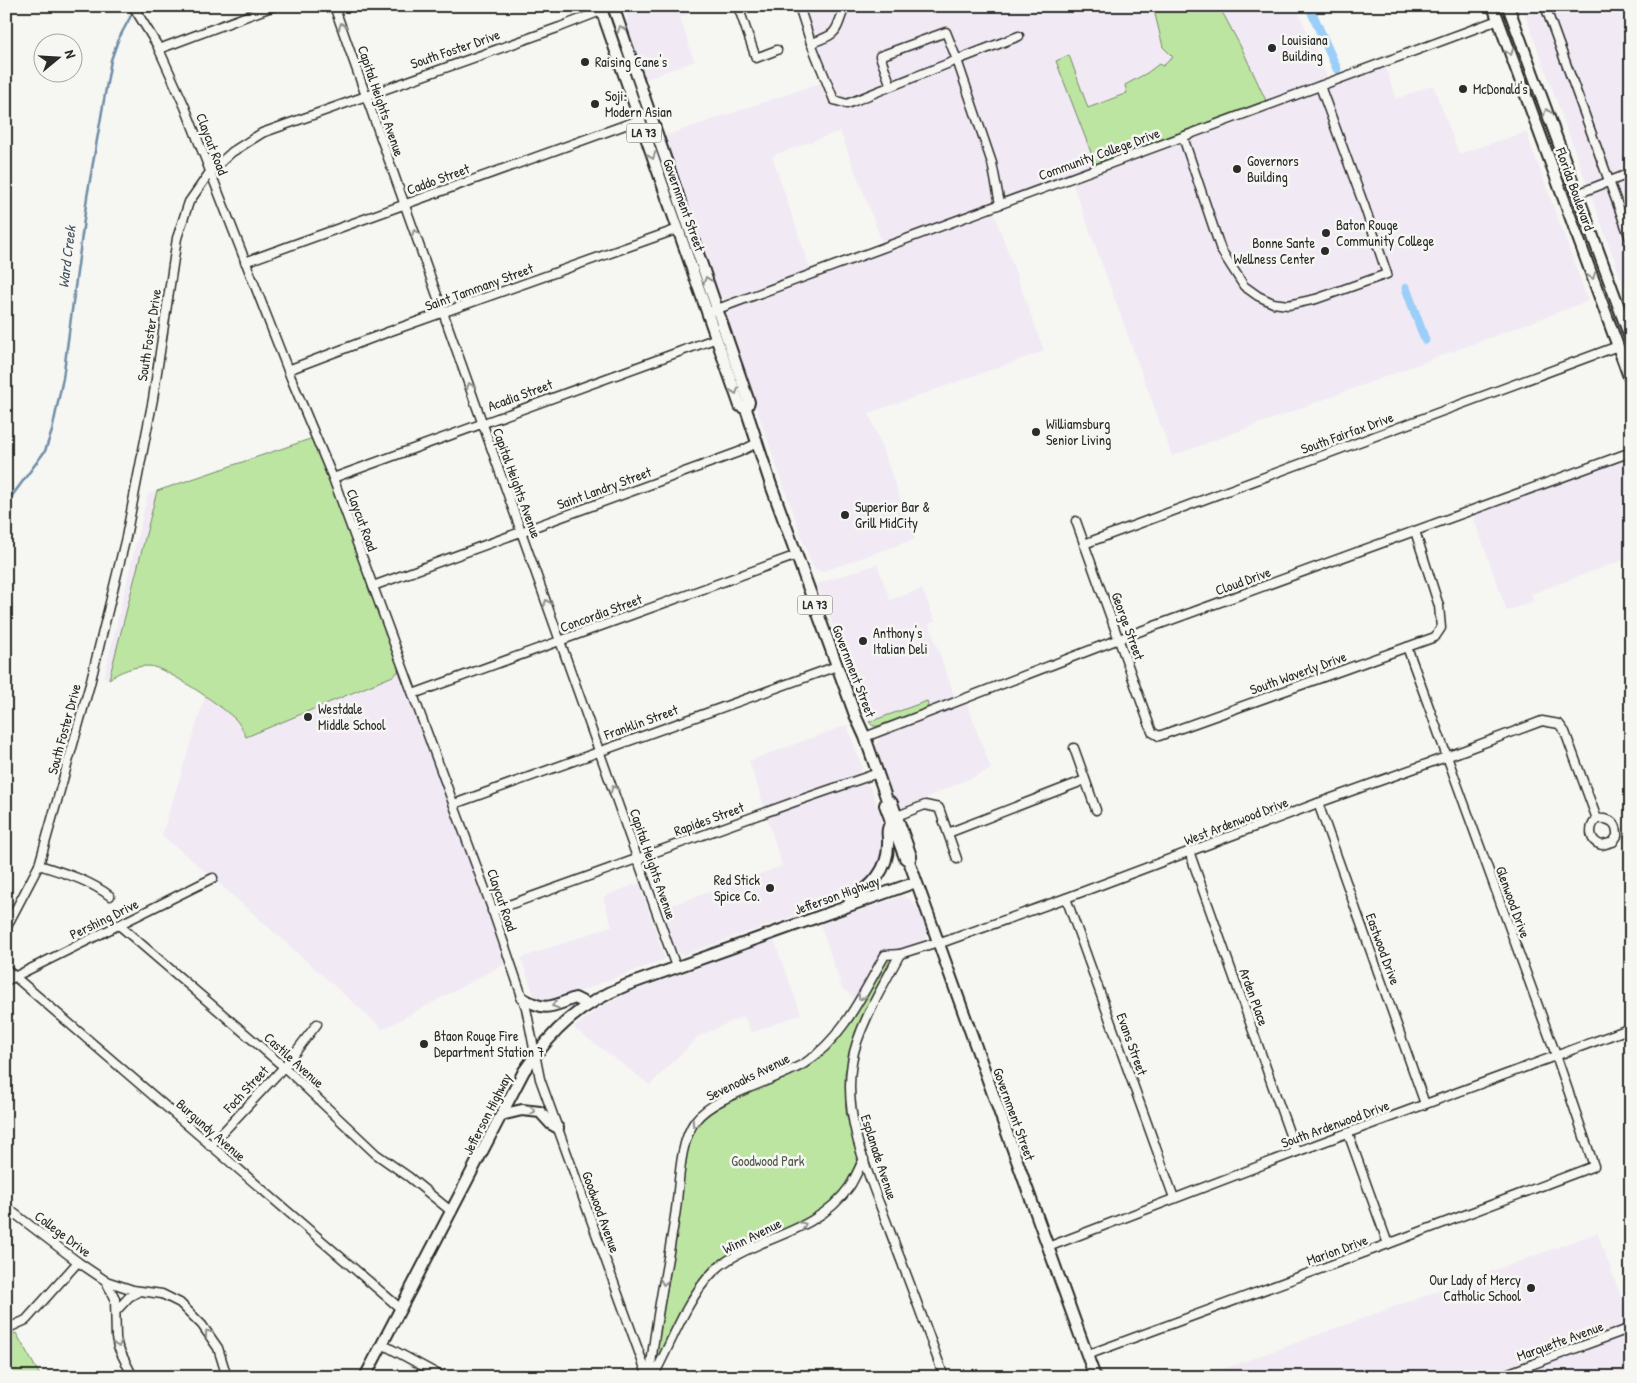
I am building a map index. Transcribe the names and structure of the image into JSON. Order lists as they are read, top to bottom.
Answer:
{
  "streets": {
    "main road": [
      "South Foster Drive",
      "LA 73",
      "Florida Boulevard",
      "Government Street",
      "Jefferson Highway"
    ],
    "street": [
      "Capital Heights Avenue",
      "Claycut Road",
      "Community College Drive",
      "Caddo Street",
      "Saint Tammany Street",
      "Acadia Street",
      "South Fairfax Drive",
      "Saint Landry Street",
      "Cloud Drive",
      "Concordia Street",
      "George Street",
      "South Waverly Drive",
      "Franklin Street",
      "Rapides Street",
      "West Ardenwood Drive",
      "Glenwood Drive",
      "Pershing Drive",
      "Eastwood Drive",
      "Arden Place",
      "Evans Street",
      "Castile Avenue",
      "Sevenoaks Avenue",
      "Foch Street",
      "South Ardenwood Drive",
      "Burgundy Avenue",
      "Esplanade Avenue",
      "Goodwood Avenue",
      "College Drive",
      "Winn Avenue",
      "Marion Drive",
      "Marquette Avenue"
    ]
  },
  "crossings": [
    ["South Foster Drive", "Capital Heights Avenue"],
    ["South Foster Drive", "Claycut Road"],
    ["South Foster Drive", "Government Street"],
    ["Capital Heights Avenue", "Caddo Street"],
    ["Capital Heights Avenue", "Saint Tammany Street"],
    ["Capital Heights Avenue", "Acadia Street"],
    ["Capital Heights Avenue", "Saint Landry Street"],
    ["Capital Heights Avenue", "Concordia Street"],
    ["Capital Heights Avenue", "Franklin Street"],
    ["Capital Heights Avenue", "Rapides Street"],
    ["Capital Heights Avenue", "Jefferson Highway"],
    ["Claycut Road", "Caddo Street"],
    ["Claycut Road", "Saint Tammany Street"],
    ["Claycut Road", "Acadia Street"],
    ["Claycut Road", "Saint Landry Street"],
    ["Claycut Road", "Concordia Street"],
    ["Claycut Road", "Franklin Street"],
    ["Claycut Road", "Rapides Street"],
    ["Claycut Road", "Jefferson Highway"],
    ["Claycut Road", "Goodwood Avenue"],
    ["Community College Drive", "Florida Boulevard"],
    ["Community College Drive", "Government Street"],
    ["Caddo Street", "Government Street"],
    ["Florida Boulevard", "South Fairfax Drive"],
    ["Government Street", "Saint Tammany Street"],
    ["Government Street", "Acadia Street"],
    ["Government Street", "Saint Landry Street"],
    ["Government Street", "Cloud Drive"],
    ["Government Street", "Concordia Street"],
    ["Government Street", "Franklin Street"],
    ["Government Street", "Rapides Street"],
    ["Government Street", "West Ardenwood Drive"],
    ["Government Street", "Jefferson Highway"],
    ["Government Street", "South Ardenwood Drive"],
    ["Government Street", "Marion Drive"],
    ["South Fairfax Drive", "George Street"],
    ["Cloud Drive", "George Street"],
    ["Cloud Drive", "South Waverly Drive"],
    ["George Street", "South Waverly Drive"],
    ["South Waverly Drive", "Glenwood Drive"],
    ["West Ardenwood Drive", "Glenwood Drive"],
    ["West Ardenwood Drive", "Eastwood Drive"],
    ["West Ardenwood Drive", "Arden Place"],
    ["West Ardenwood Drive", "Evans Street"],
    ["Jefferson Highway", "Castile Avenue"],
    ["Jefferson Highway", "Burgundy Avenue"],
    ["Jefferson Highway", "Goodwood Avenue"],
    ["Glenwood Drive", "South Ardenwood Drive"],
    ["Glenwood Drive", "Marion Drive"],
    ["Pershing Drive", "Castile Avenue"],
    ["Pershing Drive", "Burgundy Avenue"],
    ["Eastwood Drive", "South Ardenwood Drive"],
    ["Arden Place", "South Ardenwood Drive"],
    ["Evans Street", "South Ardenwood Drive"],
    ["Castile Avenue", "Foch Street"],
    ["Sevenoaks Avenue", "Esplanade Avenue"],
    ["Sevenoaks Avenue", "Goodwood Avenue"],
    ["Sevenoaks Avenue", "Winn Avenue"],
    ["Foch Street", "Burgundy Avenue"],
    ["Esplanade Avenue", "Winn Avenue"],
    ["Goodwood Avenue", "Winn Avenue"]
  ],
  "one_way": [
    "Capital Heights Avenue",
    "Sevenoaks Avenue",
    "College Drive",
    "Winn Avenue"
  ],
  "water": ["Ward Creek"],
  "parks": ["Goodwood Park"],
  "places": [
    "Louisiana Building",
    "Raising Cane's",
    "McDonald's",
    "Soji: Modern Asian",
    "Governors Building",
    "Baton Rouge Community College",
    "Bonne Sante Wellness Center",
    "Williamsburg Senior Living",
    "Superior Bar & Grill MidCity",
    "Anthony's Italian Deli",
    "Westdale Middle School",
    "Red Stick Spice Co.",
    "Btaon Rouge Fire Department Station 7",
    "Our Lady of Mercy Catholic School"
  ],
  "north": "right"
}
